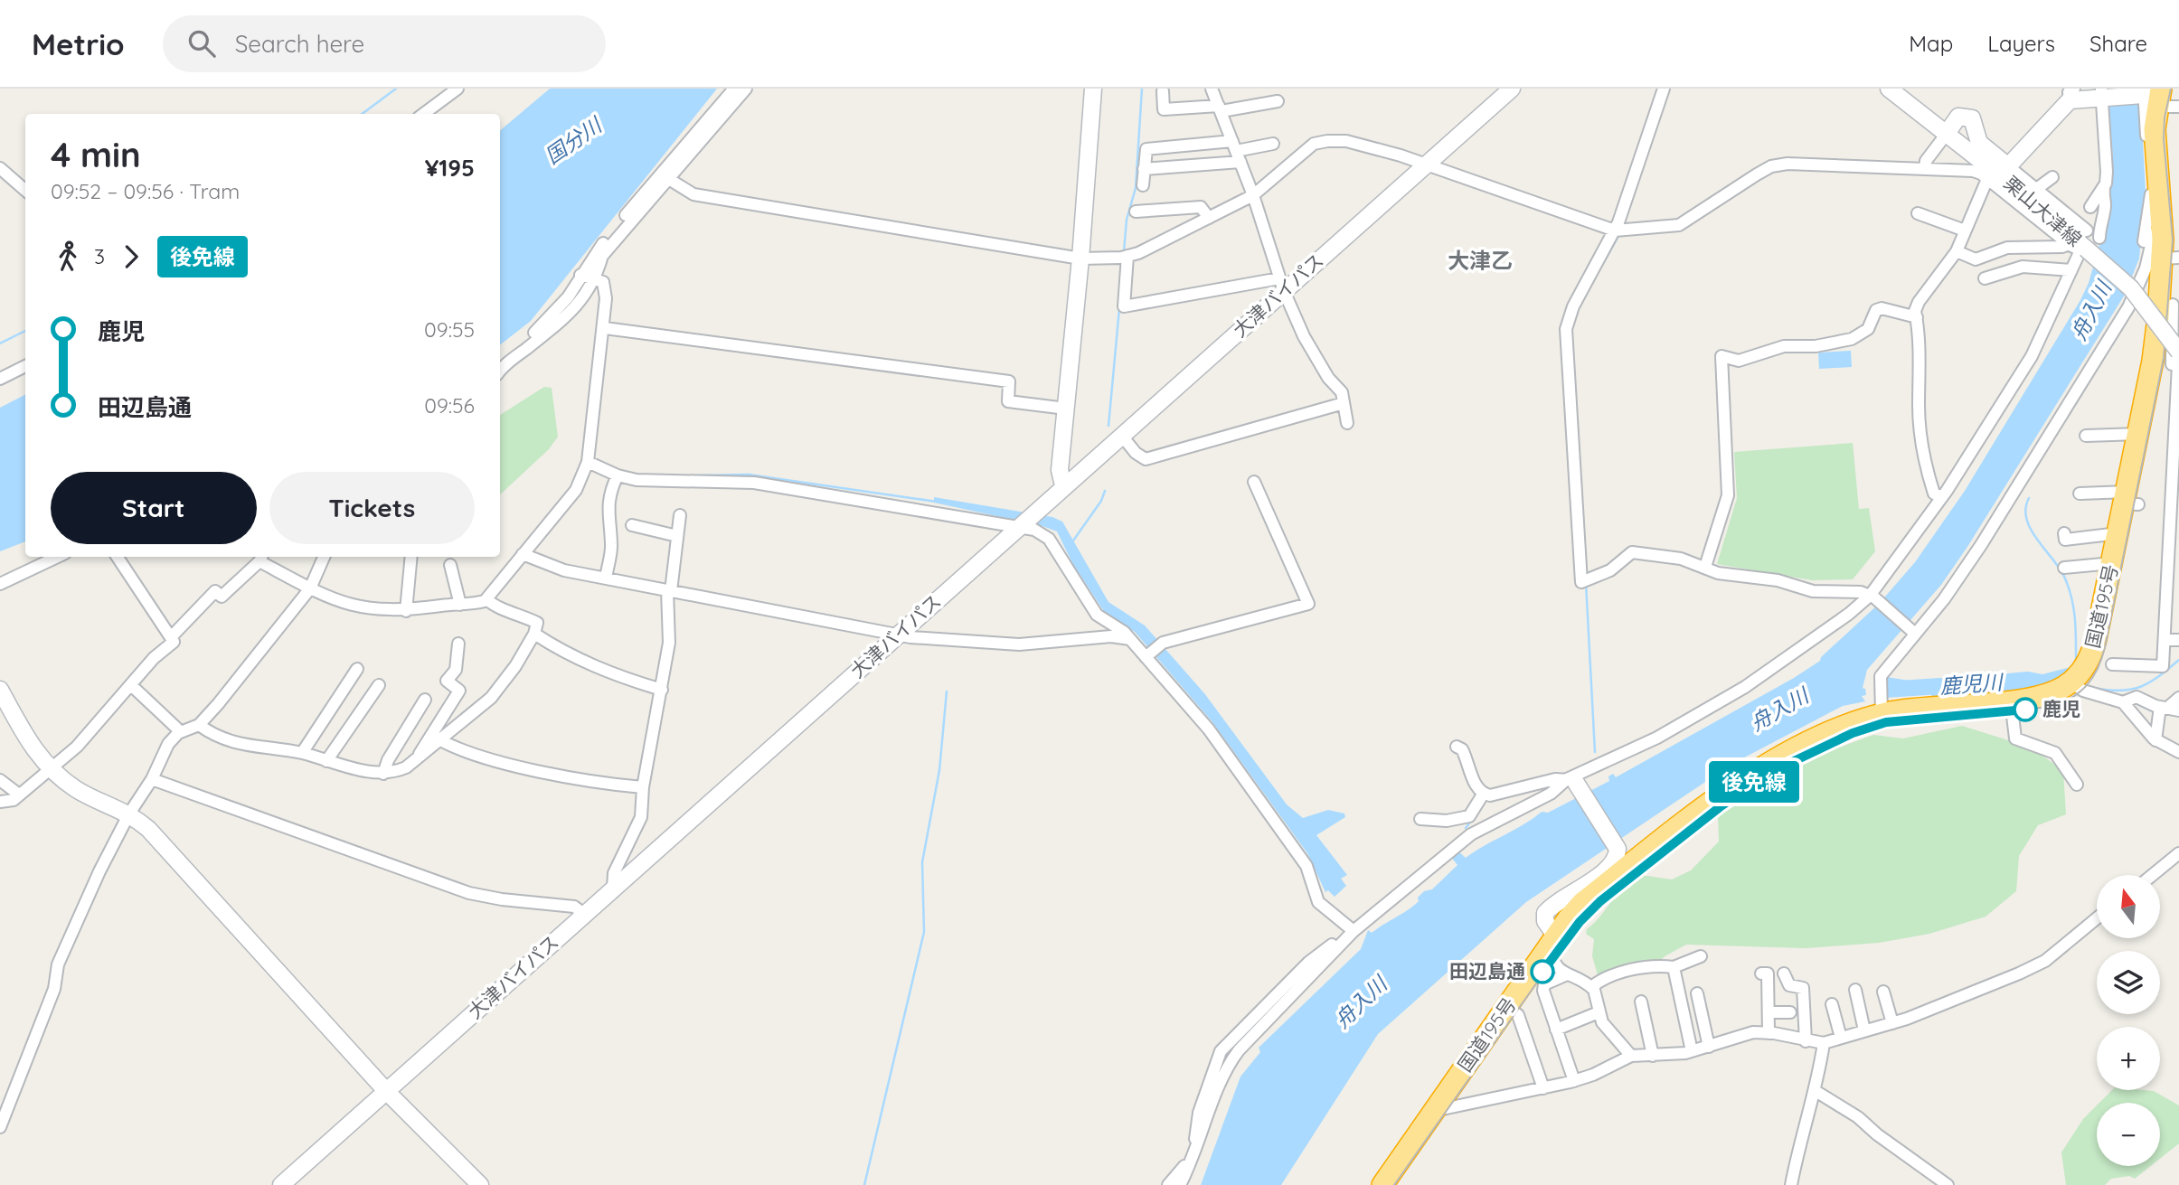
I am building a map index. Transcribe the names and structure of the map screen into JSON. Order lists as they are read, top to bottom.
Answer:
{
  "streets": {
    "highway": ["国道195号"],
    "main road": ["栗山大津線", "大津バイパス"]
  },
  "crossings": [
    ["栗山大津線", "国道195号"]
  ],
  "districts": ["大津乙"],
  "water": ["国分川", "舟入川", "鹿児川"],
  "places": ["鹿児", "田辺島通"],
  "lines": ["tram line 後免線"],
  "north": "top",
  "page": {
    "header": "Metrio",
    "search": "Search here",
    "nav": ["Map", "Layers", "Share"],
    "on_map": "後免線",
    "heading": ["4 min", "09:52 – 09:56 · Tram", "¥195"],
    "legs": ["3", "後免線"],
    "list": [
      {
        "name": "鹿児",
        "value": "09:55"
      },
      {
        "name": "田辺島通",
        "value": "09:56"
      }
    ],
    "buttons": ["Start", "Tickets"],
    "map_buttons": ["+", "−"]
  }
}
